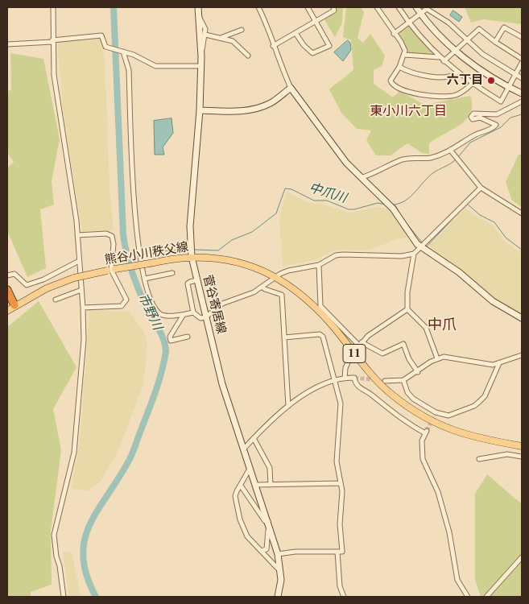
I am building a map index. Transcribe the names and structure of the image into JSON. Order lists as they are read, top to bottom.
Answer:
{
  "streets": {
    "main road": ["熊谷小川秩父線", "菅谷寄居線", "11"]
  },
  "crossings": [
    ["熊谷小川秩父線", "菅谷寄居線"]
  ],
  "districts": ["東小川六丁目", "中爪"],
  "water": ["中爪川", "市野川"],
  "places": ["六丁目"]
}
